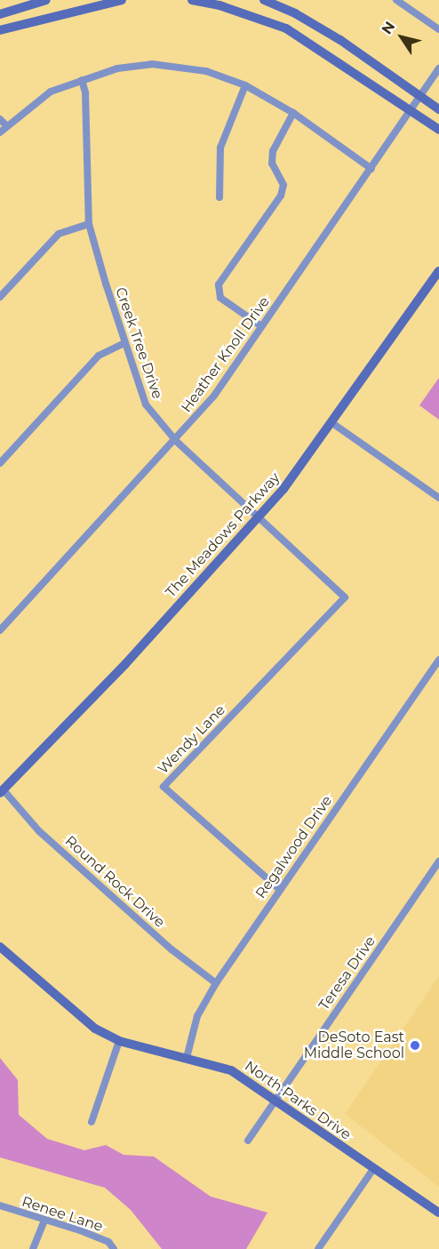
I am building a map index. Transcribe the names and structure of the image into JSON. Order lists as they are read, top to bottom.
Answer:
{
  "streets": {
    "street": [
      "Creek Tree Drive",
      "Heather Knoll Drive",
      "The Meadows Parkway",
      "Wendy Lane",
      "Regalwood Drive",
      "Round Rock Drive",
      "Teresa Drive",
      "North Parks Drive",
      "Renee Lane"
    ]
  },
  "crossings": [
    ["Creek Tree Drive", "Heather Knoll Drive"],
    ["Creek Tree Drive", "The Meadows Parkway"],
    ["Creek Tree Drive", "Wendy Lane"],
    ["The Meadows Parkway", "Round Rock Drive"],
    ["Wendy Lane", "Regalwood Drive"],
    ["Regalwood Drive", "Round Rock Drive"],
    ["Regalwood Drive", "North Parks Drive"],
    ["Teresa Drive", "North Parks Drive"]
  ],
  "places": ["DeSoto East Middle School"],
  "north": "top left"
}
